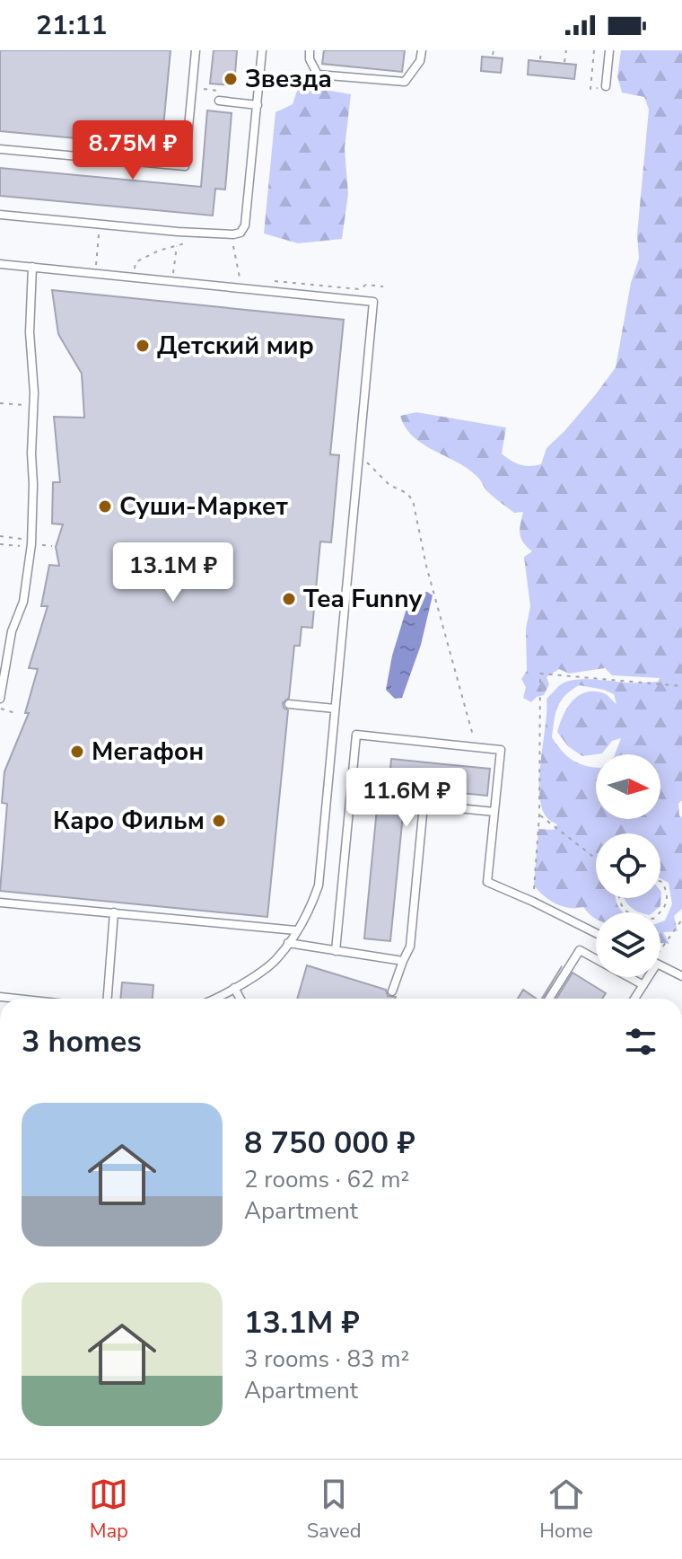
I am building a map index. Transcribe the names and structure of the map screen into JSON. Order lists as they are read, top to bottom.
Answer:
{
  "places": [
    "Звезда",
    "Детский мир",
    "Суши-Маркет",
    "Tea Funny",
    "Мегафон",
    "Каро Фильм"
  ],
  "north": "right",
  "page": {
    "status": "21:11",
    "price": ["8.75M ₽", "13.1M ₽", "11.6M ₽"],
    "heading": "3 homes",
    "list": [
      {
        "name": "8 750 000 ₽",
        "note": "2 rooms · 62 m² · Apartment"
      },
      {
        "name": "13.1M ₽",
        "note": "3 rooms · 83 m² · Apartment"
      }
    ],
    "tabs": ["Map", "Saved", "Home"]
  }
}
